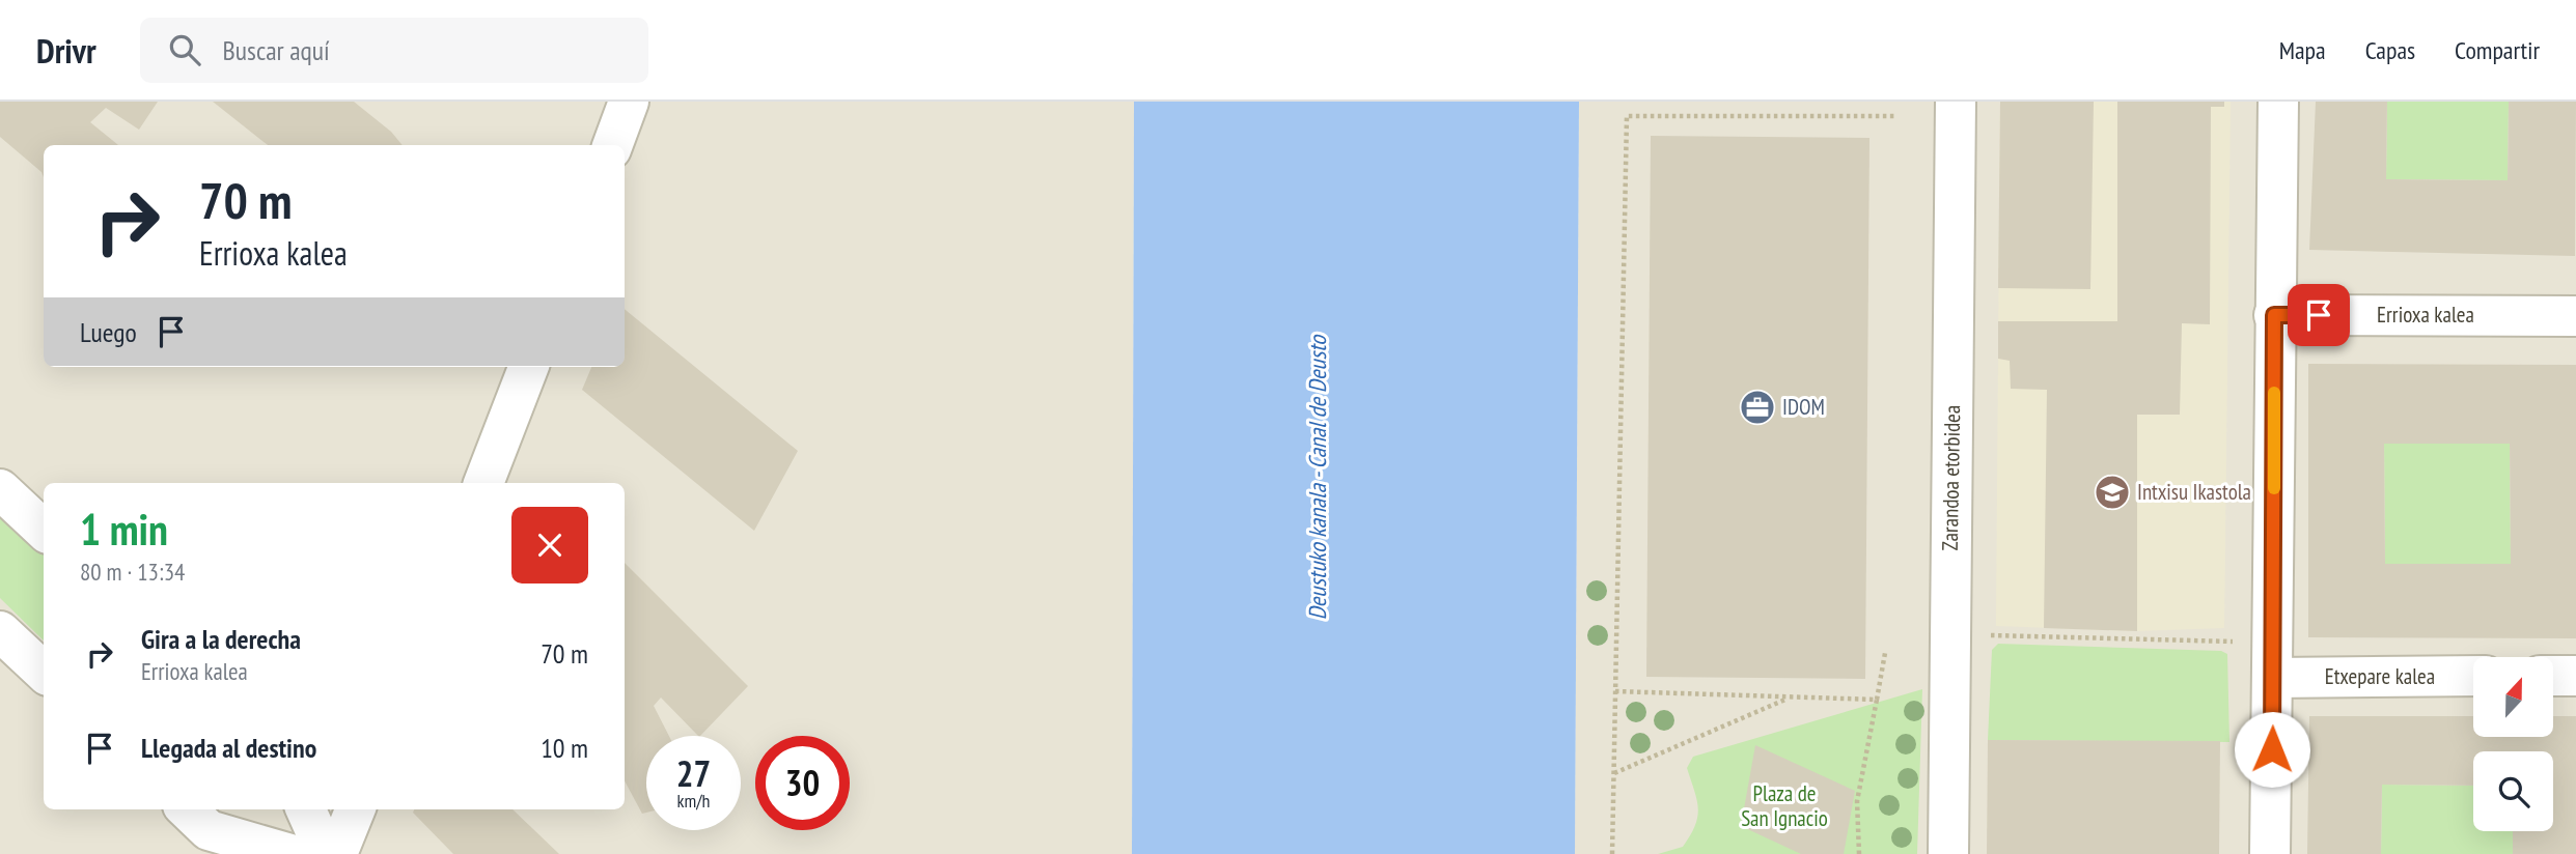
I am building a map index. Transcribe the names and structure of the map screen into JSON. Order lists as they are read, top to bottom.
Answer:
{
  "streets": {
    "street": ["Errioxa kalea", "Zarandoa etorbidea", "Etxepare kalea"]
  },
  "water": ["Deustuko kanala - Canal de Deusto"],
  "parks": ["Plaza de San Ignacio"],
  "places": {
    "office": ["IDOM"],
    "school or university": ["Intxisu Ikastola"]
  },
  "north": "top",
  "page": {
    "header": "Drivr",
    "search": "Buscar aquí",
    "nav": ["Mapa", "Capas", "Compartir"],
    "turn": ["70 m", "Errioxa kalea"],
    "then": "Luego",
    "heading": ["1 min", "80 m · 13:34"],
    "list": [
      {
        "name": "Gira a la derecha",
        "note": "Errioxa kalea",
        "value": "70 m"
      },
      {
        "name": "Llegada al destino",
        "value": "10 m"
      }
    ],
    "speed": "27 km/h",
    "limit": "30"
  }
}
